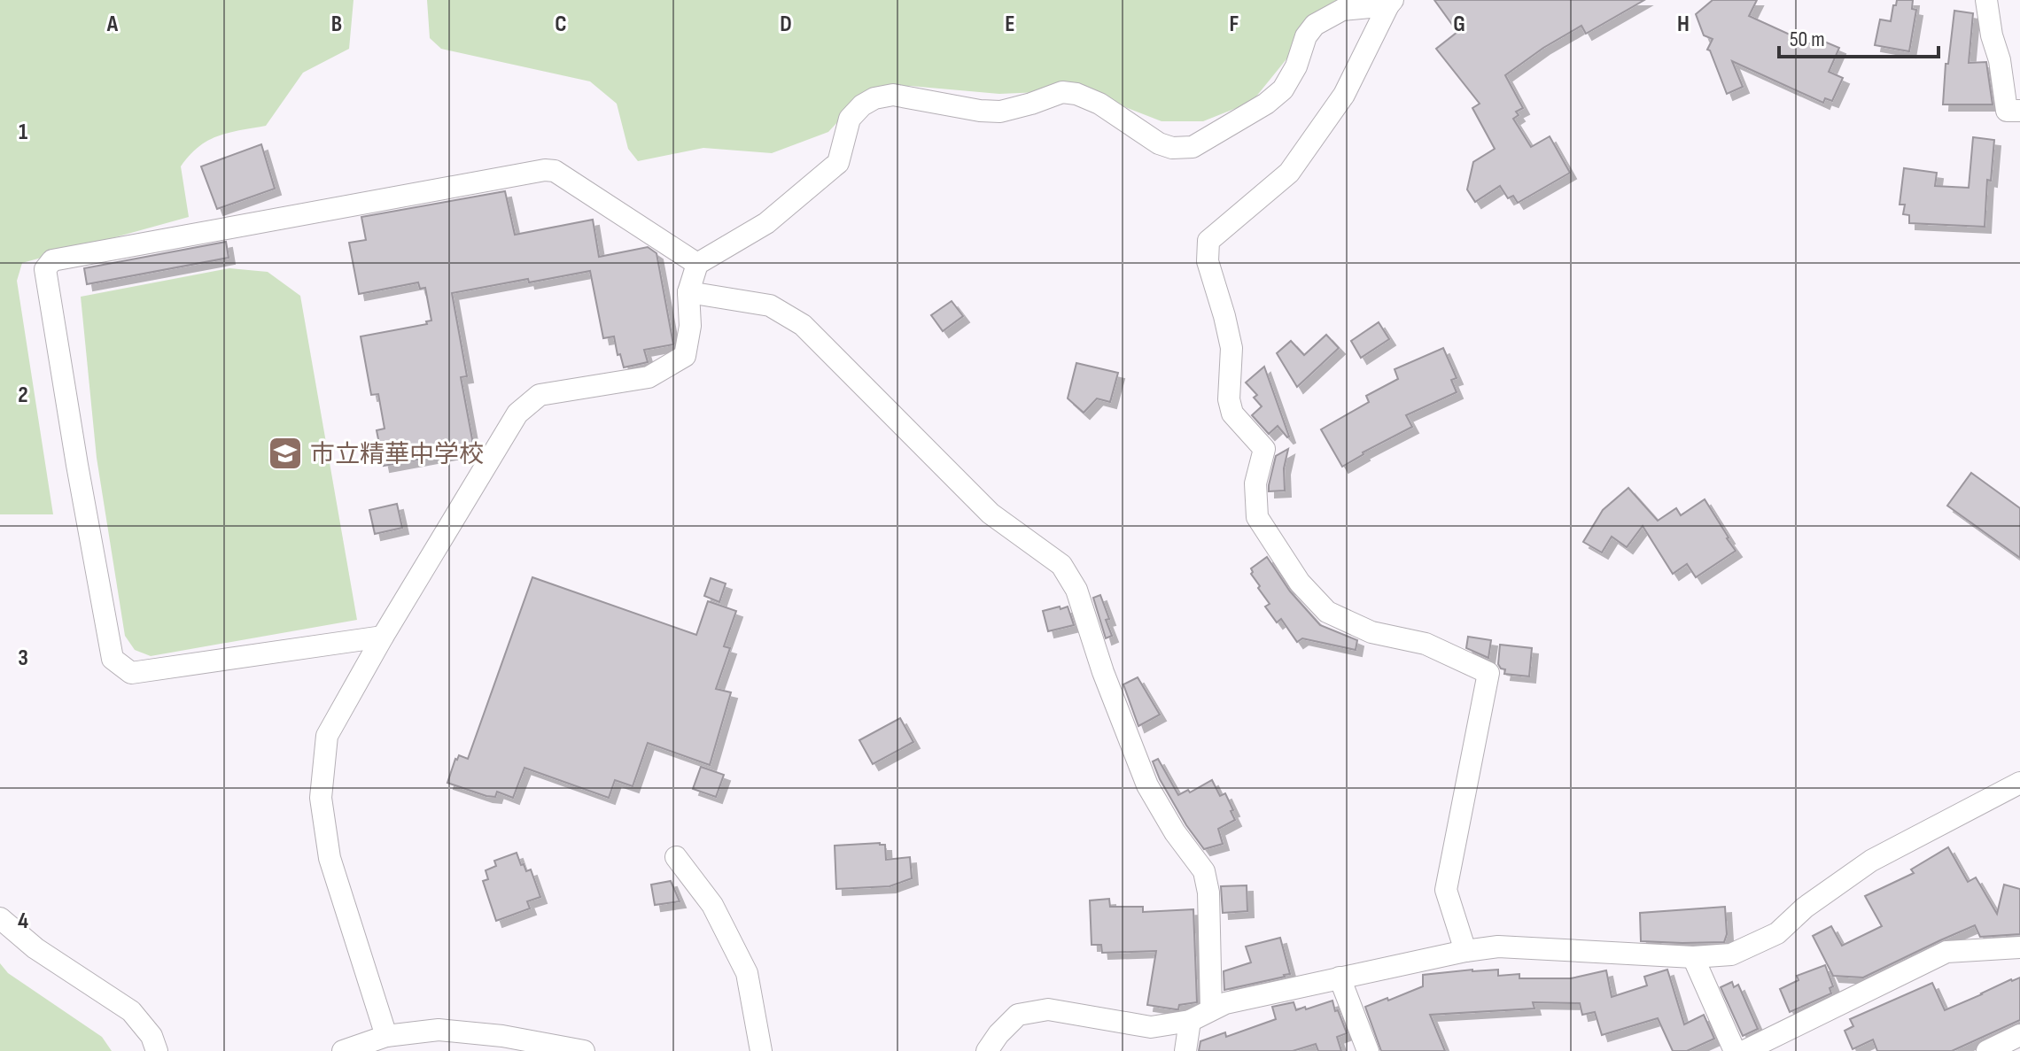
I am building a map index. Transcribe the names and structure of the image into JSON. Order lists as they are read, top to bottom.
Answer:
{
  "places": {
    "school or university": ["市立精華中学校"]
  },
  "scale_bar": "50 m",
  "grid": {
    "columns": [
      "A",
      "B",
      "C",
      "D",
      "E",
      "F",
      "G",
      "H"
    ],
    "rows": [
      "1",
      "2",
      "3",
      "4"
    ]
  }
}
